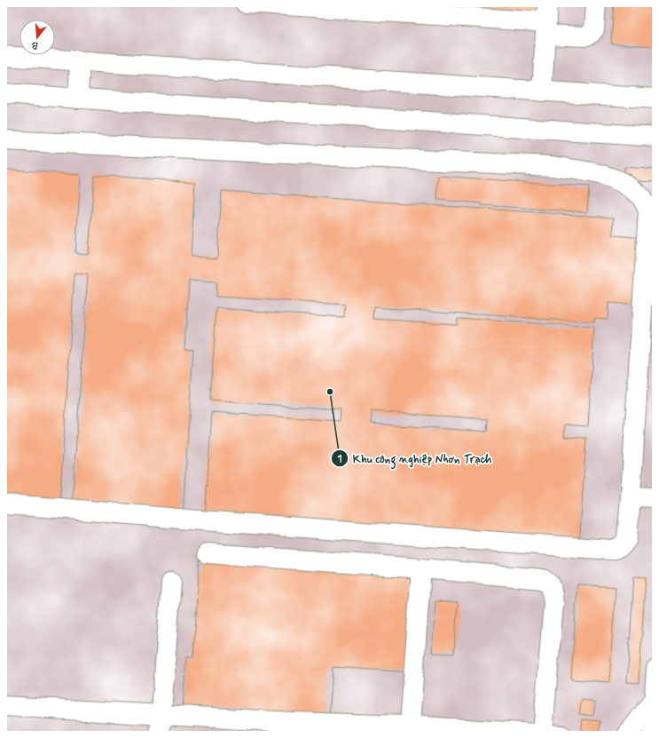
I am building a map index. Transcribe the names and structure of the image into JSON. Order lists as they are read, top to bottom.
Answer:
{
  "places": ["Khu công nghiệp Nhơn Trạch"],
  "north": "bottom"
}
